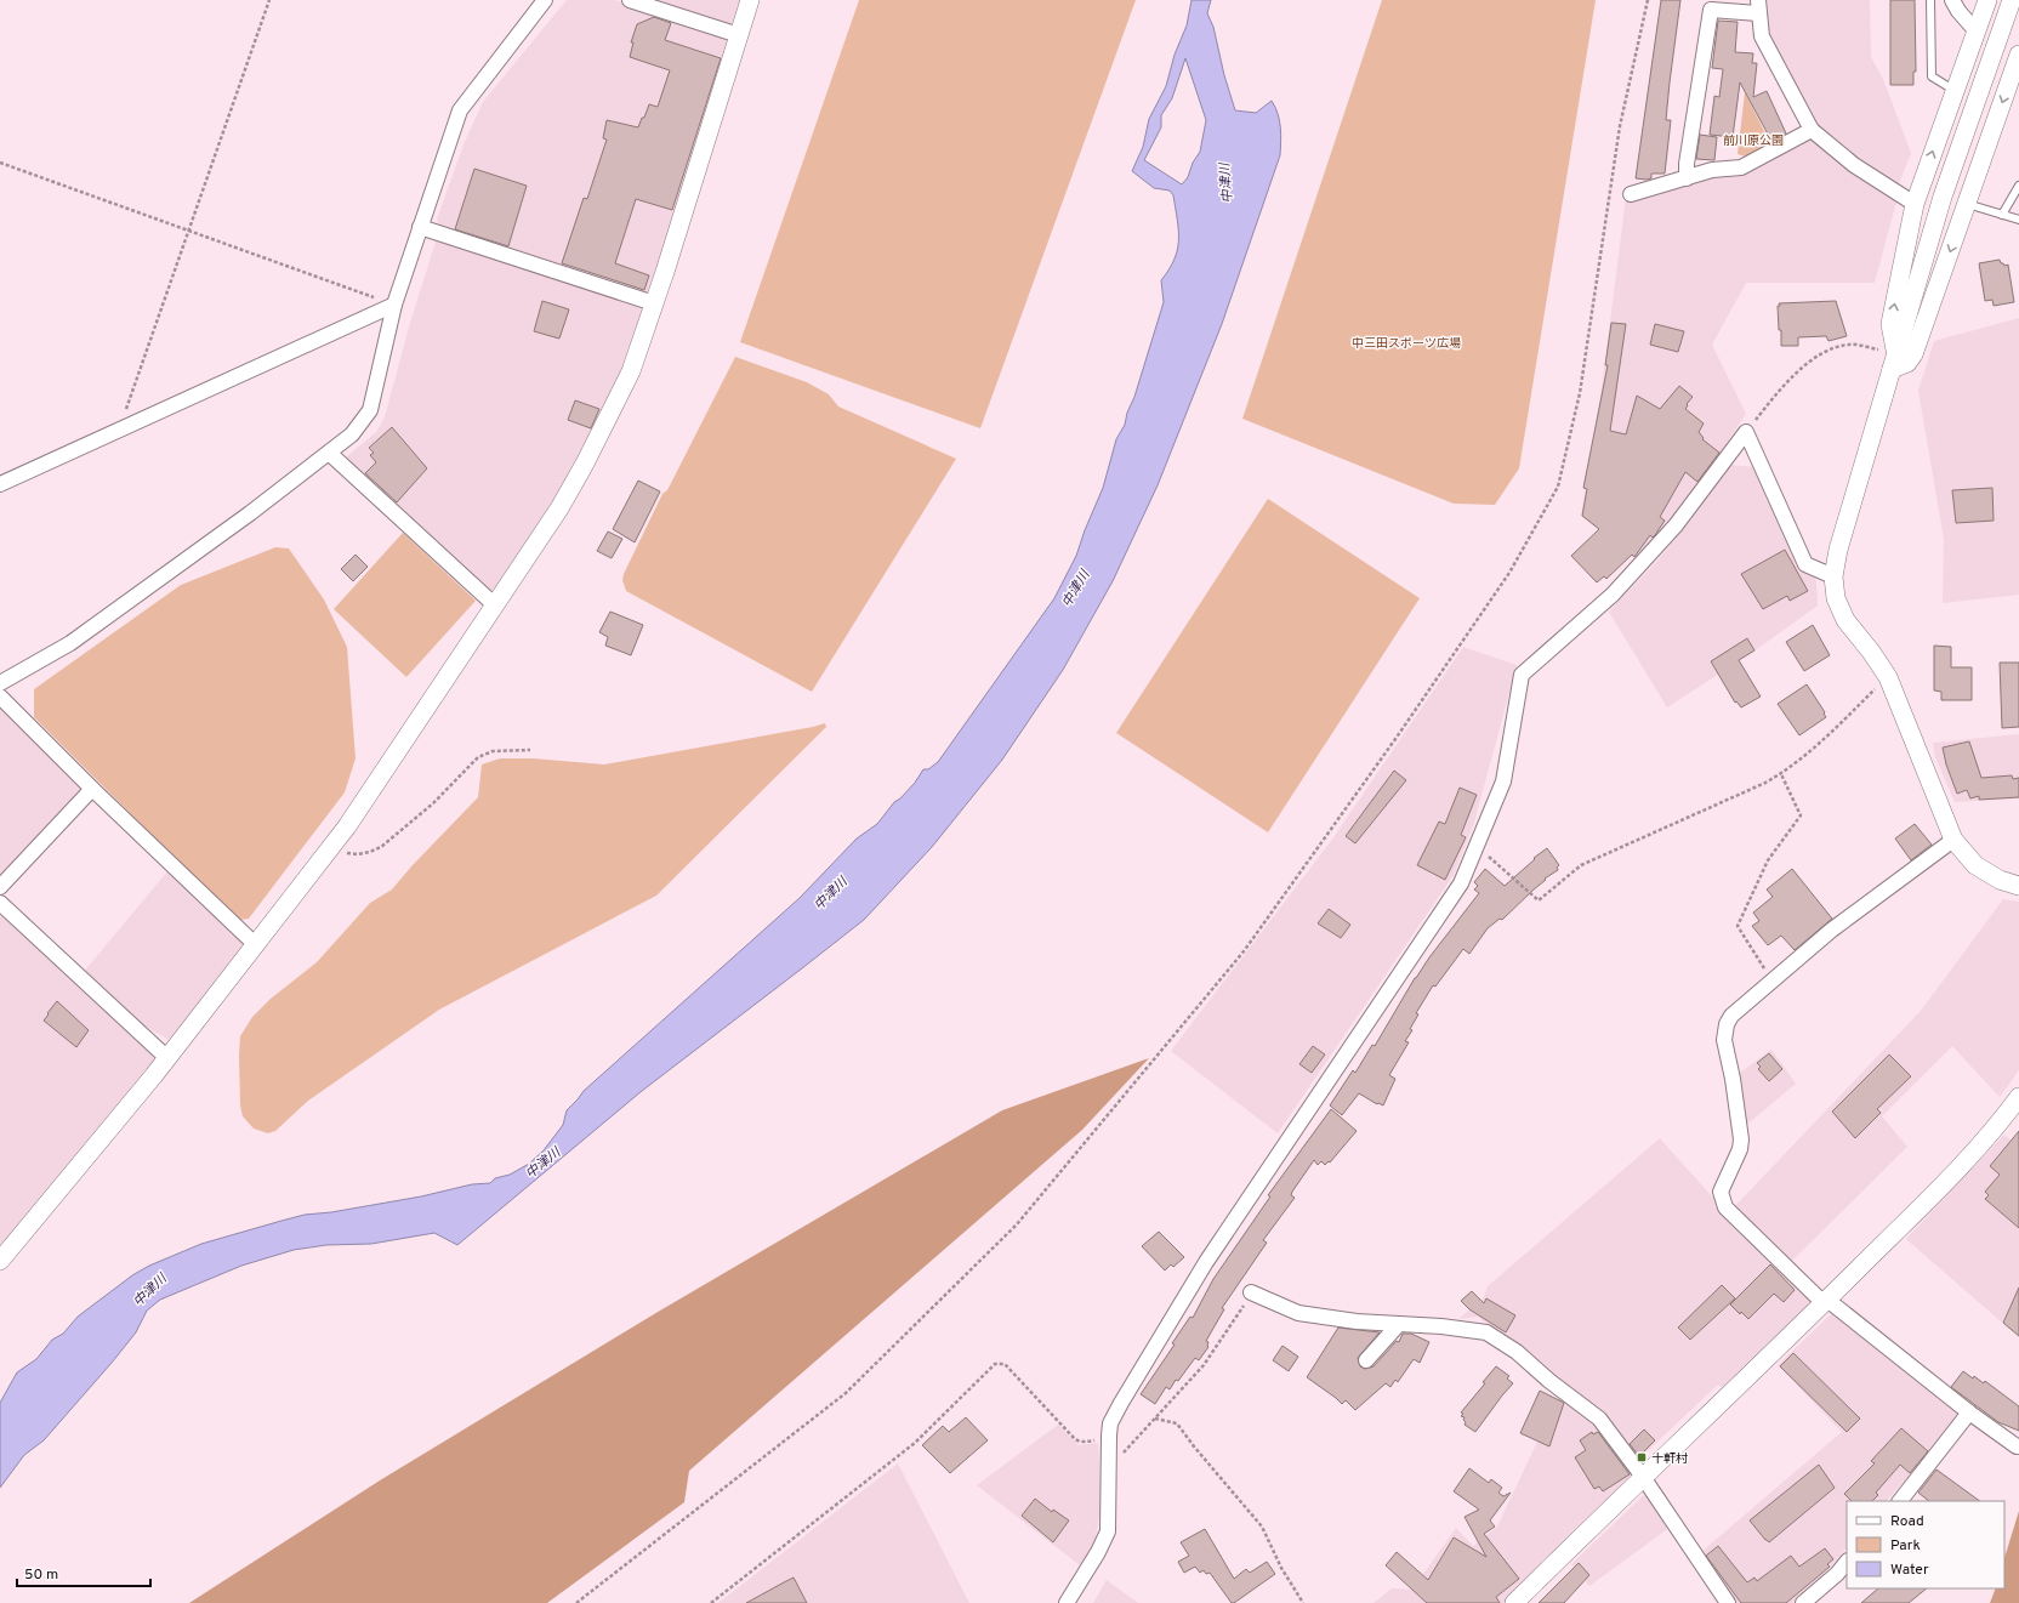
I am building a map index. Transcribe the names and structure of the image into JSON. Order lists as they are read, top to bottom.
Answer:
{
  "water": ["中津川"],
  "parks": ["前川原公園", "中三田スポーツ広場"],
  "places": {
    "transit": ["十軒村"]
  },
  "legend": ["Road", "Park", "Water"],
  "scale_bar": "50 m"
}
